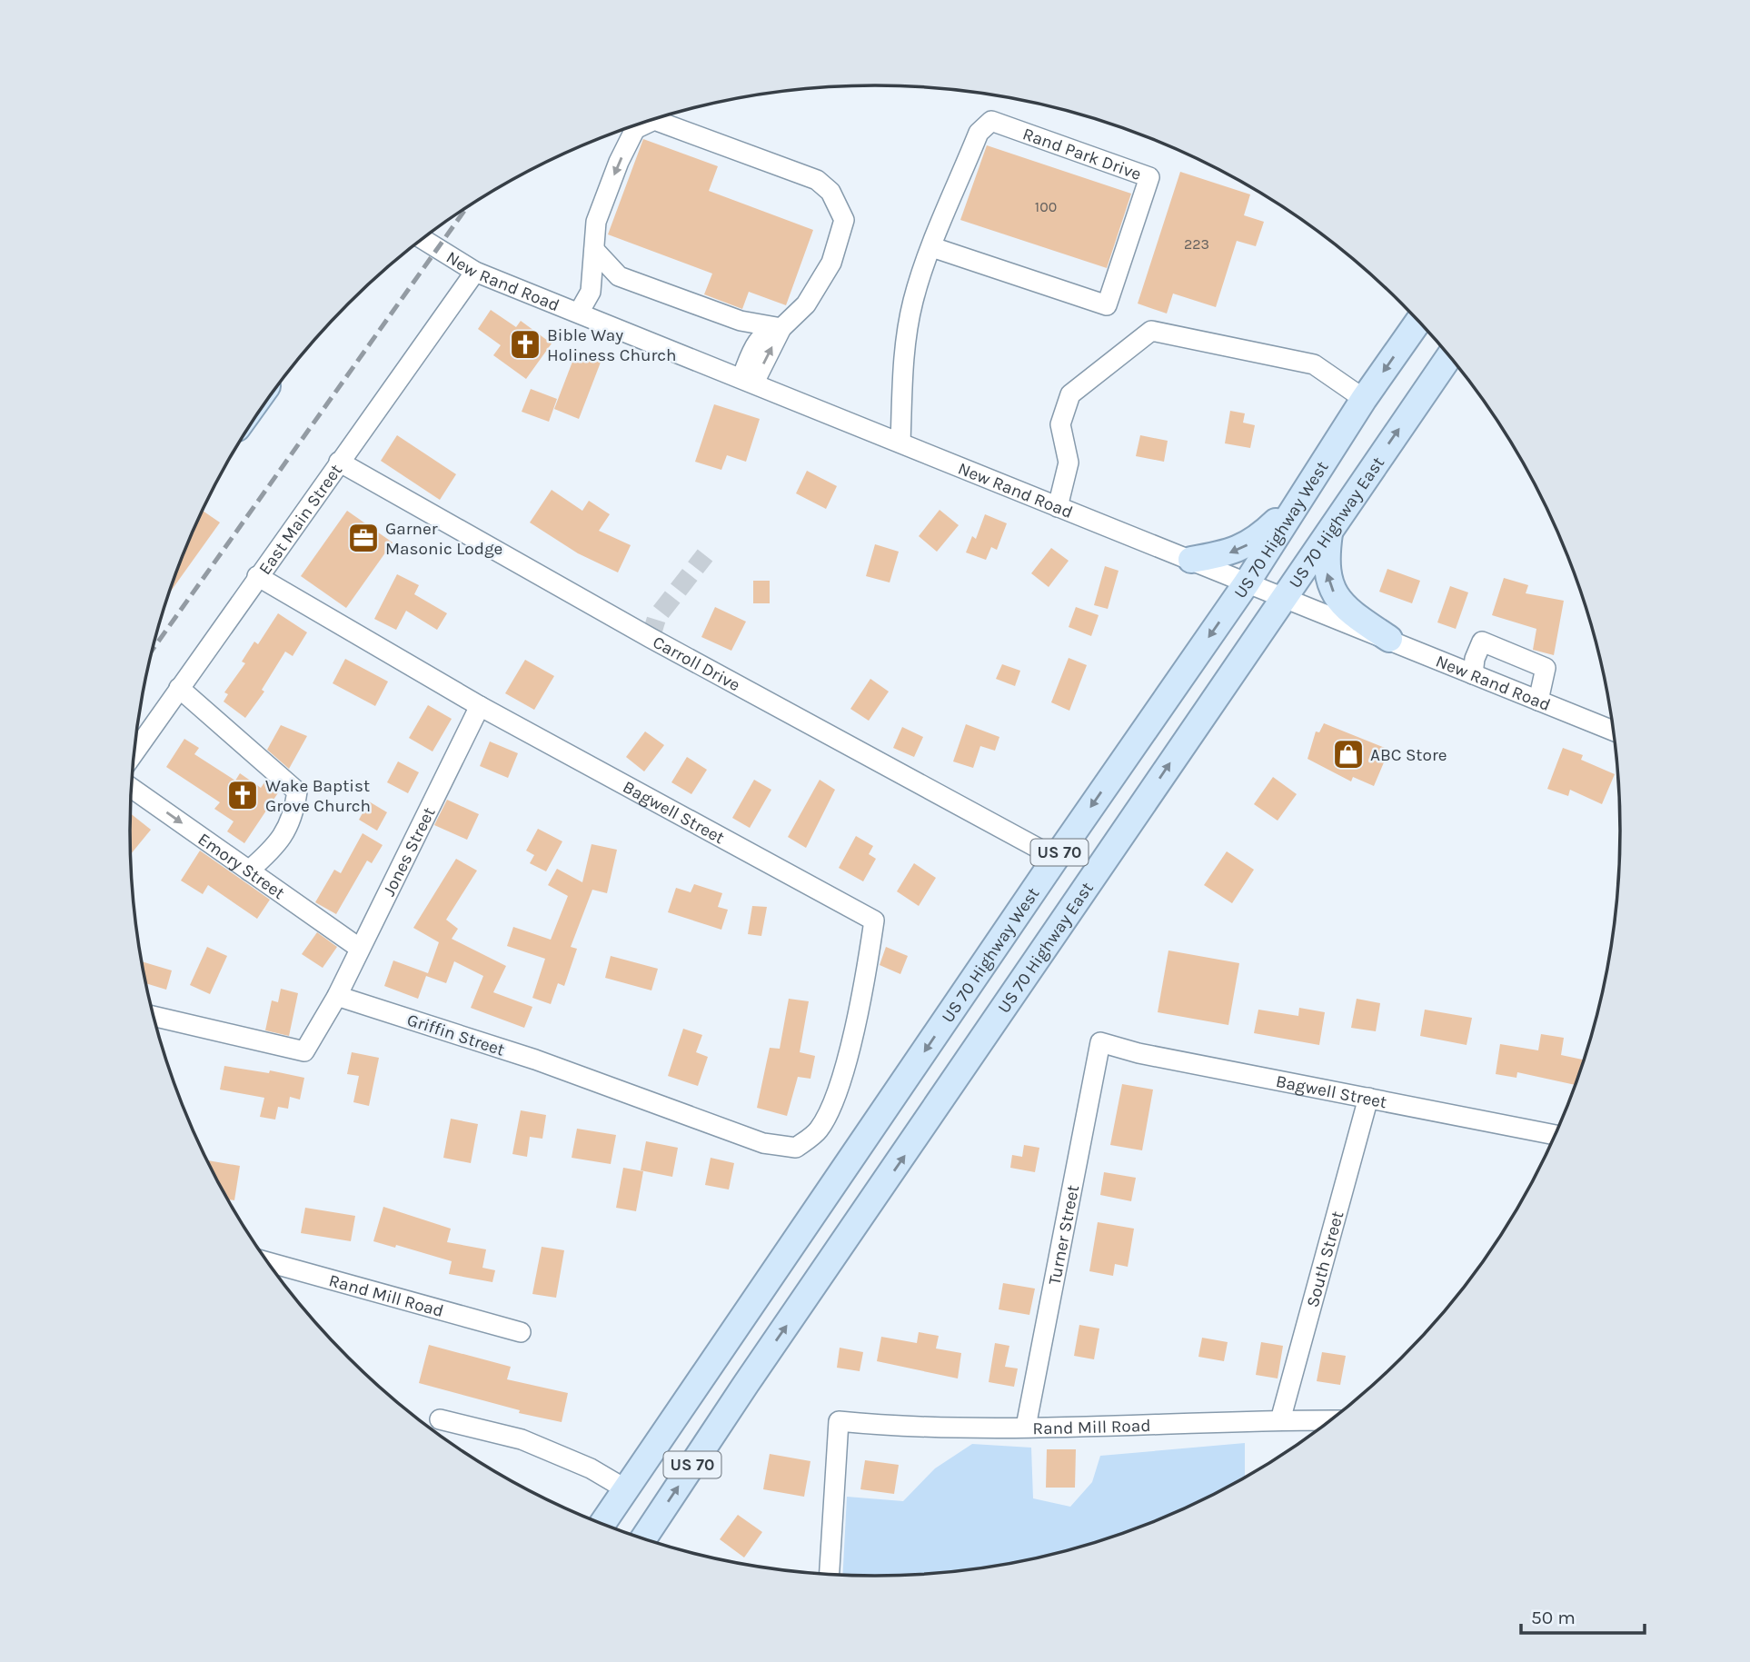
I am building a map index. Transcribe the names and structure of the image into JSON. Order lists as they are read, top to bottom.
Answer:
{
  "streets": {
    "main road": ["US 70 Highway East", "US 70 Highway West", "US 70"],
    "street": [
      "Rand Park Drive",
      "New Rand Road",
      "East Main Street",
      "Carroll Drive",
      "Bagwell Street",
      "Jones Street",
      "Emory Street",
      "Griffin Street",
      "Turner Street",
      "South Street",
      "Rand Mill Road"
    ]
  },
  "crossings": [
    ["Rand Park Drive", "New Rand Road"],
    ["New Rand Road", "East Main Street"],
    ["New Rand Road", "US 70 Highway East"],
    ["New Rand Road", "US 70 Highway West"],
    ["East Main Street", "Carroll Drive"],
    ["East Main Street", "Bagwell Street"],
    ["US 70 Highway West", "Carroll Drive"],
    ["Bagwell Street", "Jones Street"],
    ["Bagwell Street", "Griffin Street"],
    ["Bagwell Street", "Turner Street"],
    ["Bagwell Street", "South Street"],
    ["Jones Street", "Emory Street"],
    ["Jones Street", "Griffin Street"],
    ["Turner Street", "Rand Mill Road"],
    ["South Street", "Rand Mill Road"]
  ],
  "one_way": ["US 70 Highway East", "US 70 Highway West", "Emory Street"],
  "places": {
    "church": ["Bible Way Holiness Church", "Wake Baptist Grove Church"],
    "office": ["Garner Masonic Lodge"],
    "shop": ["ABC Store"]
  },
  "house_numbers": ["100", "223"],
  "scale_bar": "50 m"
}
